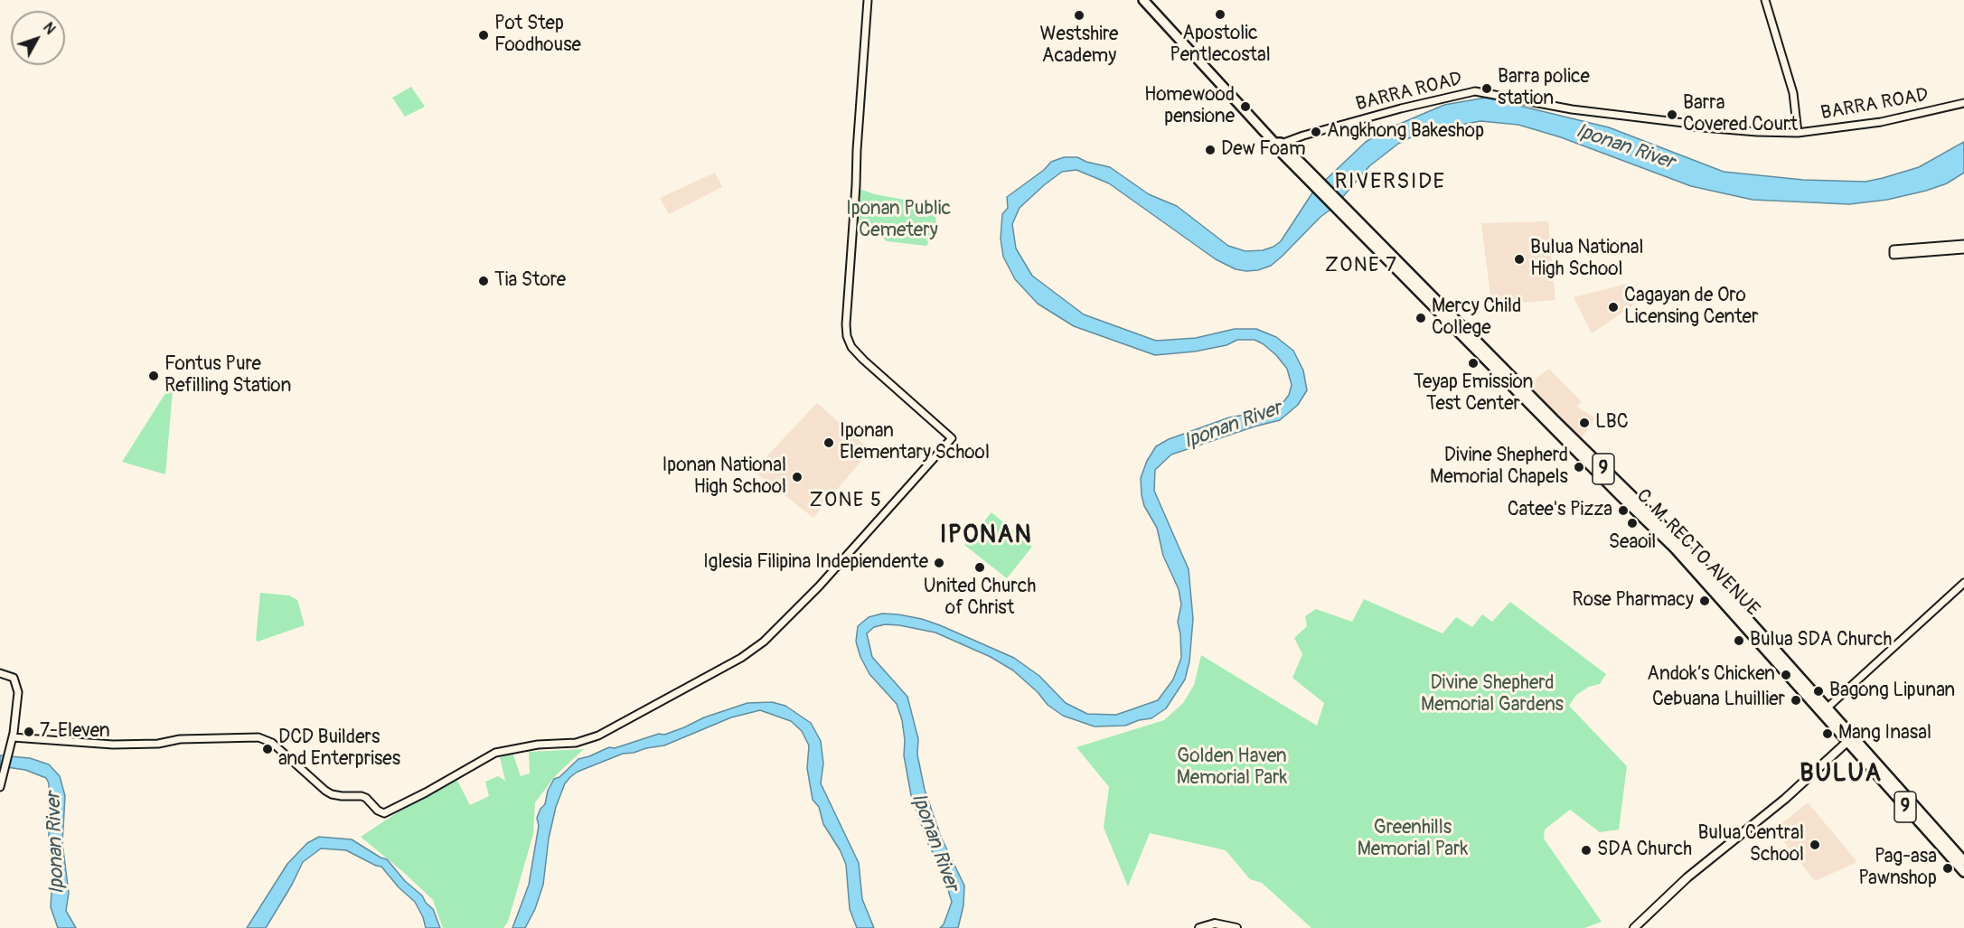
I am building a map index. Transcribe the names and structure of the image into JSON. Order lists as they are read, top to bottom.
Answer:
{
  "streets": {
    "highway": ["9", "C. M. RECTO AVENUE"],
    "street": ["BARRA ROAD"]
  },
  "crossings": [
    ["BARRA ROAD", "9"],
    ["BARRA ROAD", "C. M. RECTO AVENUE"],
    ["9", "C. M. RECTO AVENUE"]
  ],
  "districts": [
    "RIVERSIDE",
    "ZONE 7",
    "ZONE 5",
    "IPONAN",
    "BULUA"
  ],
  "water": ["Iponan River"],
  "parks": [
    "Iponan Public Cemetery",
    "Divine Shepherd Memorial Gardens",
    "Golden Haven Memorial Park",
    "Greenhills Memorial Park"
  ],
  "places": [
    "Apostolic Pentlecostal",
    "Westshire Academy",
    "Pot Step Foodhouse",
    "Barra police station",
    "Homewood pensione",
    "Barra Covered Court",
    "Angkhong Bakeshop",
    "Dew Foam",
    "Bulua National High School",
    "Tia Store",
    "Cagayan de Oro Licensing Center",
    "Mercy Child College",
    "Teyap Emission Test Center",
    "Fontus Pure Refilling Station",
    "LBC",
    "Iponan Elementary School",
    "Divine Shepherd Memorial Chapels",
    "Iponan National High School",
    "Catee's Pizza",
    "Seaoil",
    "Iglesia Filipina Indepiendente",
    "United Church of Christ",
    "Rose Pharmacy",
    "Bulua SDA Church",
    "Andok’s Chicken",
    "Bagong Lipunan",
    "Cebuana Lhuillier",
    "7-Eleven",
    "Mang Inasal",
    "DCD Builders and Enterprises",
    "Bulua Central School",
    "SDA Church",
    "Pag-asa Pawnshop"
  ],
  "north": "top right"
}
